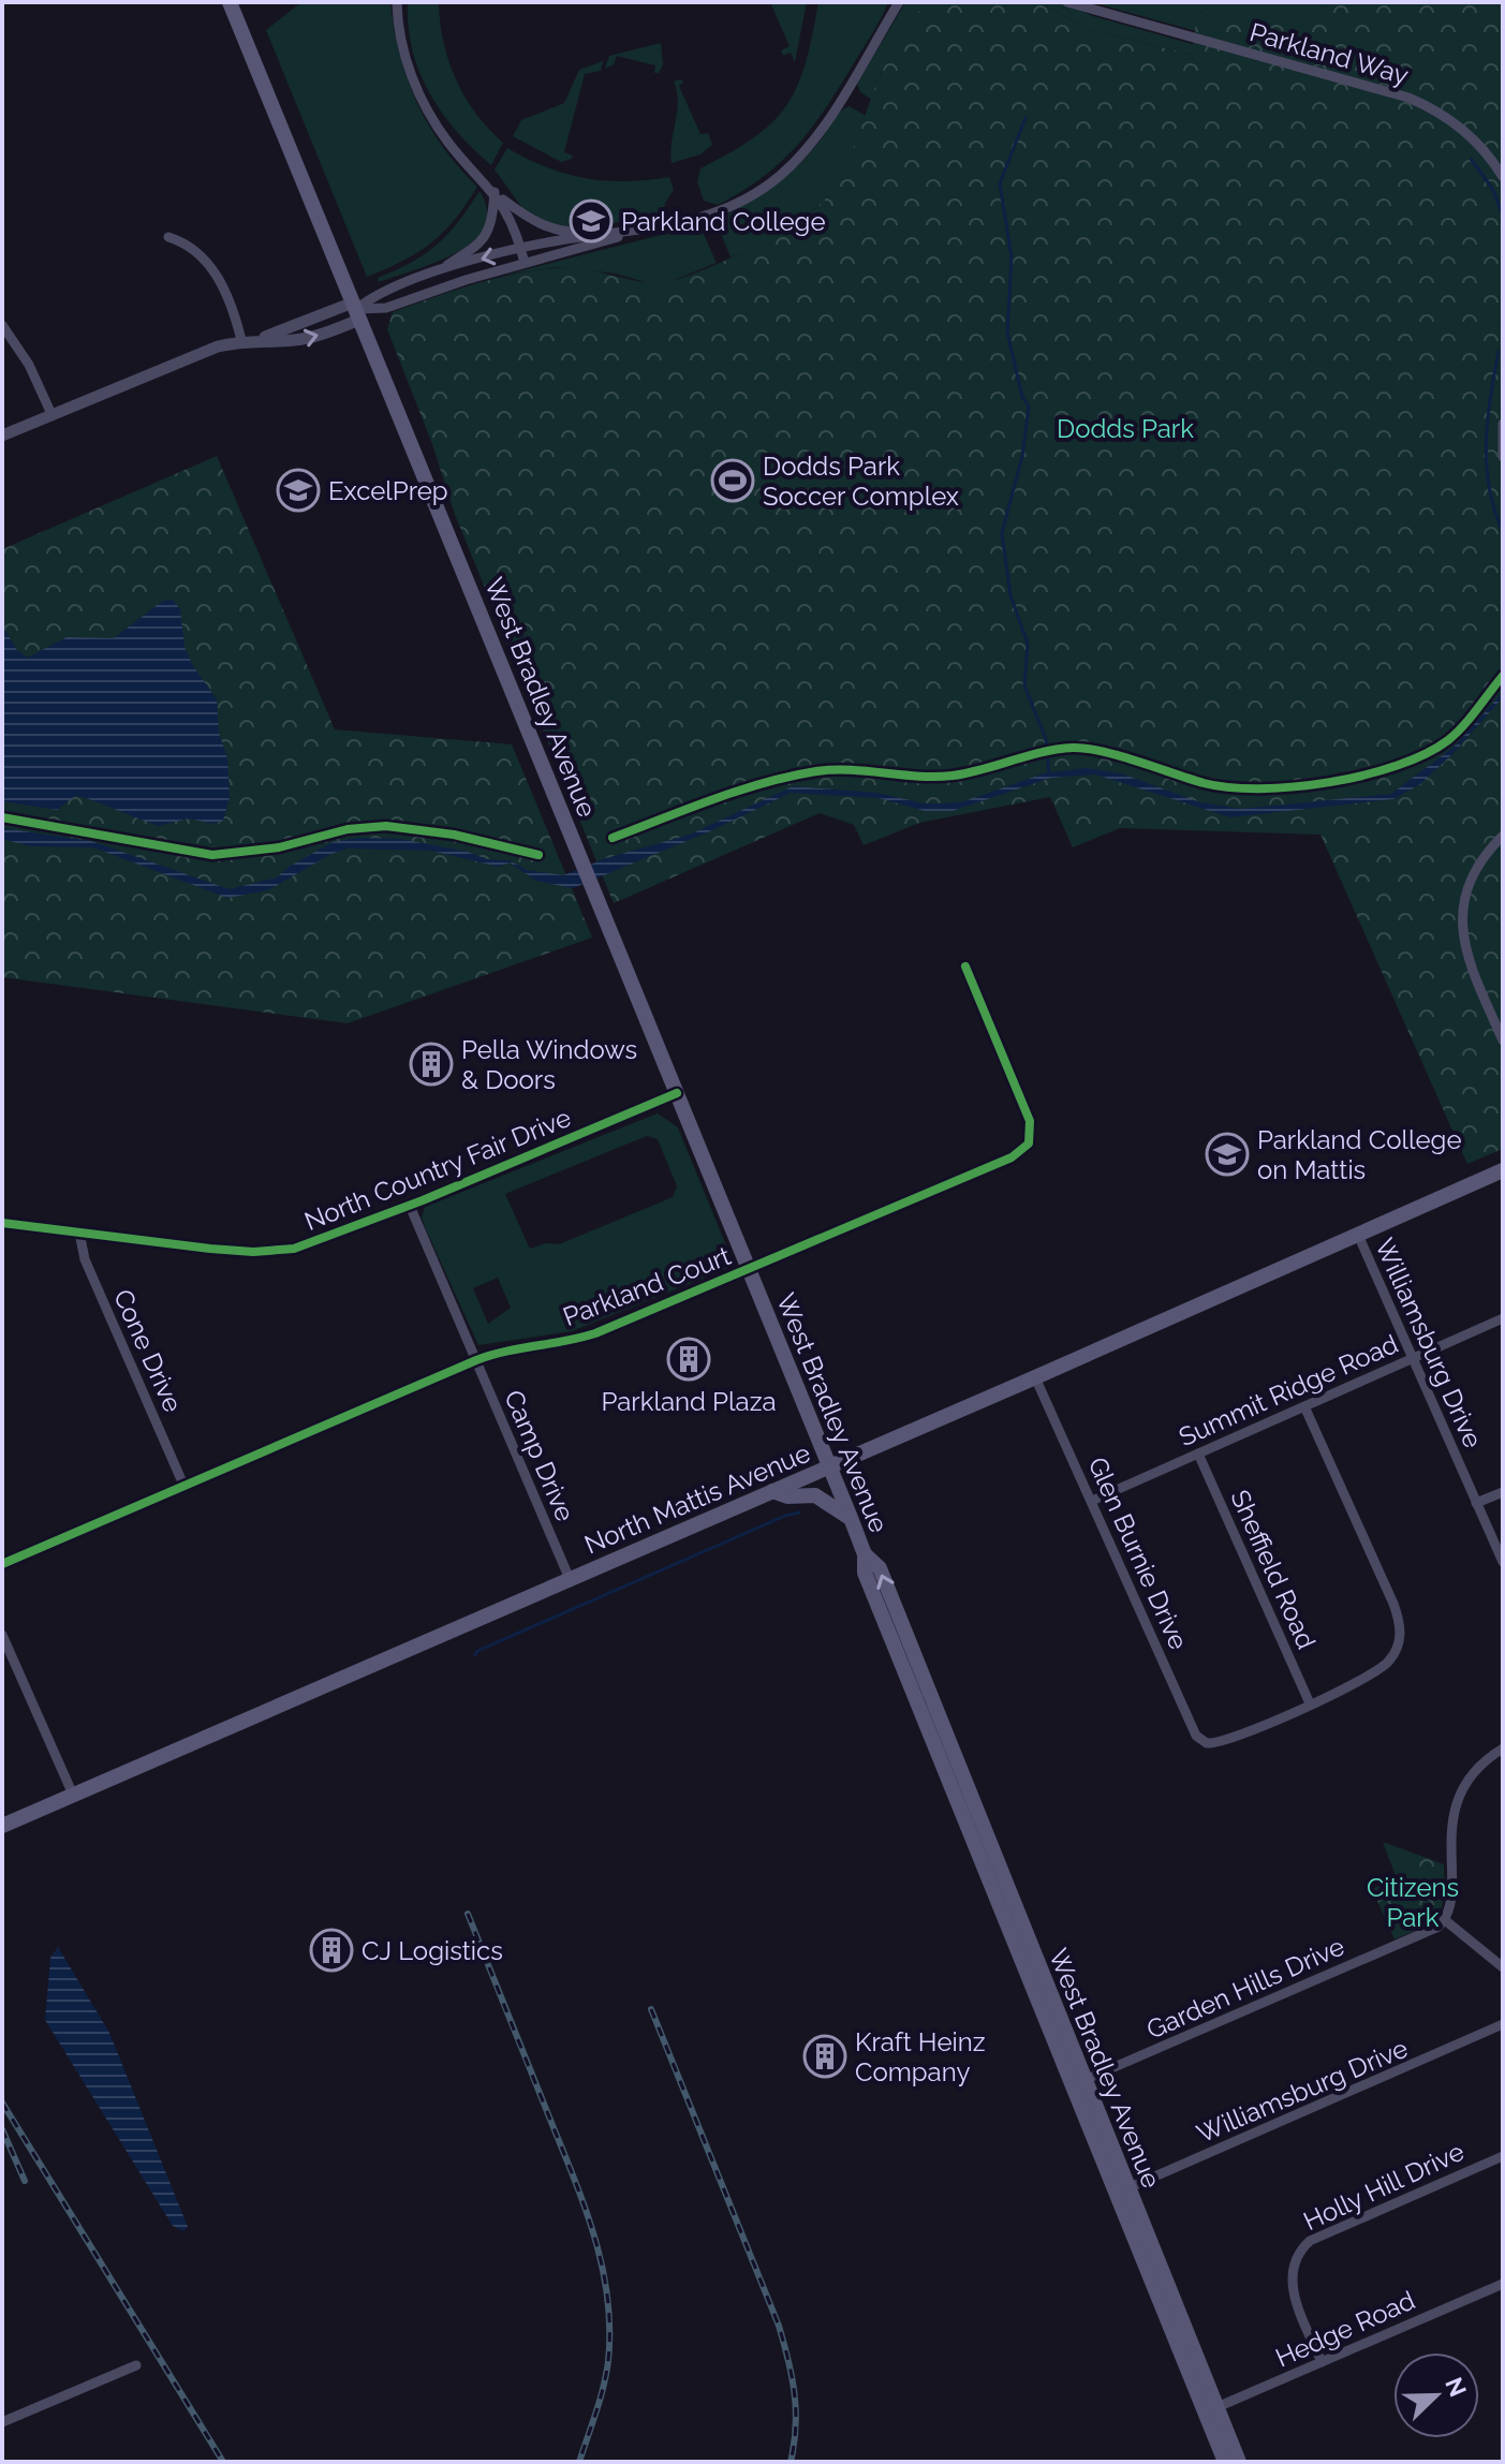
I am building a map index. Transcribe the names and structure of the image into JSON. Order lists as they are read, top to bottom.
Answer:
{
  "streets": {
    "main road": ["West Bradley Avenue", "North Mattis Avenue"],
    "street": [
      "Parkland Way",
      "North Country Fair Drive",
      "Parkland Court",
      "Williamsburg Drive",
      "Cone Drive",
      "Summit Ridge Road",
      "Camp Drive",
      "Glen Burnie Drive",
      "Sheffield Road",
      "Garden Hills Drive",
      "Holly Hill Drive",
      "Hedge Road"
    ]
  },
  "crossings": [
    ["West Bradley Avenue", "North Country Fair Drive"],
    ["West Bradley Avenue", "Parkland Court"],
    ["West Bradley Avenue", "Williamsburg Drive"],
    ["West Bradley Avenue", "North Mattis Avenue"],
    ["West Bradley Avenue", "Garden Hills Drive"],
    ["West Bradley Avenue", "Hedge Road"],
    ["North Country Fair Drive", "Cone Drive"],
    ["North Country Fair Drive", "Camp Drive"],
    ["Parkland Court", "Cone Drive"],
    ["Parkland Court", "Camp Drive"],
    ["Williamsburg Drive", "Summit Ridge Road"],
    ["Williamsburg Drive", "North Mattis Avenue"],
    ["Summit Ridge Road", "Glen Burnie Drive"],
    ["Summit Ridge Road", "Sheffield Road"],
    ["Camp Drive", "North Mattis Avenue"],
    ["North Mattis Avenue", "Glen Burnie Drive"],
    ["Glen Burnie Drive", "Sheffield Road"],
    ["Holly Hill Drive", "Hedge Road"]
  ],
  "parks": ["Dodds Park", "Citizens Park"],
  "places": {
    "school or university": ["Parkland College", "ExcelPrep", "Parkland College on Mattis"],
    "sports": ["Dodds Park Soccer Complex"],
    "building": [
      "Pella Windows & Doors",
      "Parkland Plaza",
      "CJ Logistics",
      "Kraft Heinz Company"
    ]
  },
  "north": "top right"
}
